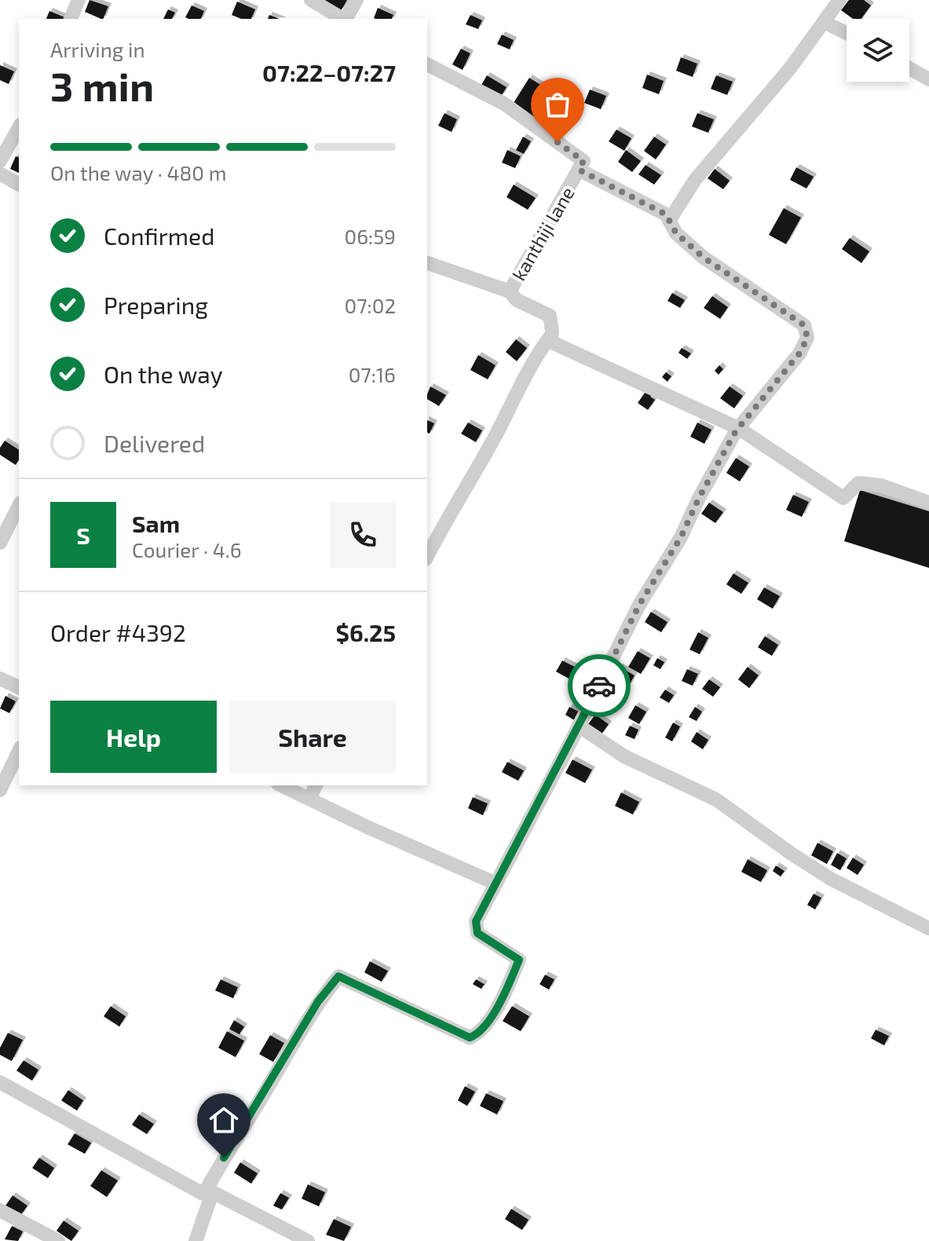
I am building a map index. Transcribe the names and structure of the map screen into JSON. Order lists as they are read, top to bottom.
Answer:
{
  "streets": {
    "street": ["kanthiji lane"]
  },
  "page": {
    "heading": ["3 min", "Arriving in", "07:22–07:27"],
    "panel": [
      "Sam",
      "Courier · 4.6",
      "Order #4392",
      "$6.25"
    ],
    "bar": "On the way · 480 m",
    "list": [
      ["Confirmed", "06:59"],
      ["Preparing", "07:02"],
      ["On the way", "07:16"],
      "Delivered"
    ],
    "round": "S",
    "buttons": ["Help", "Share"]
  }
}
